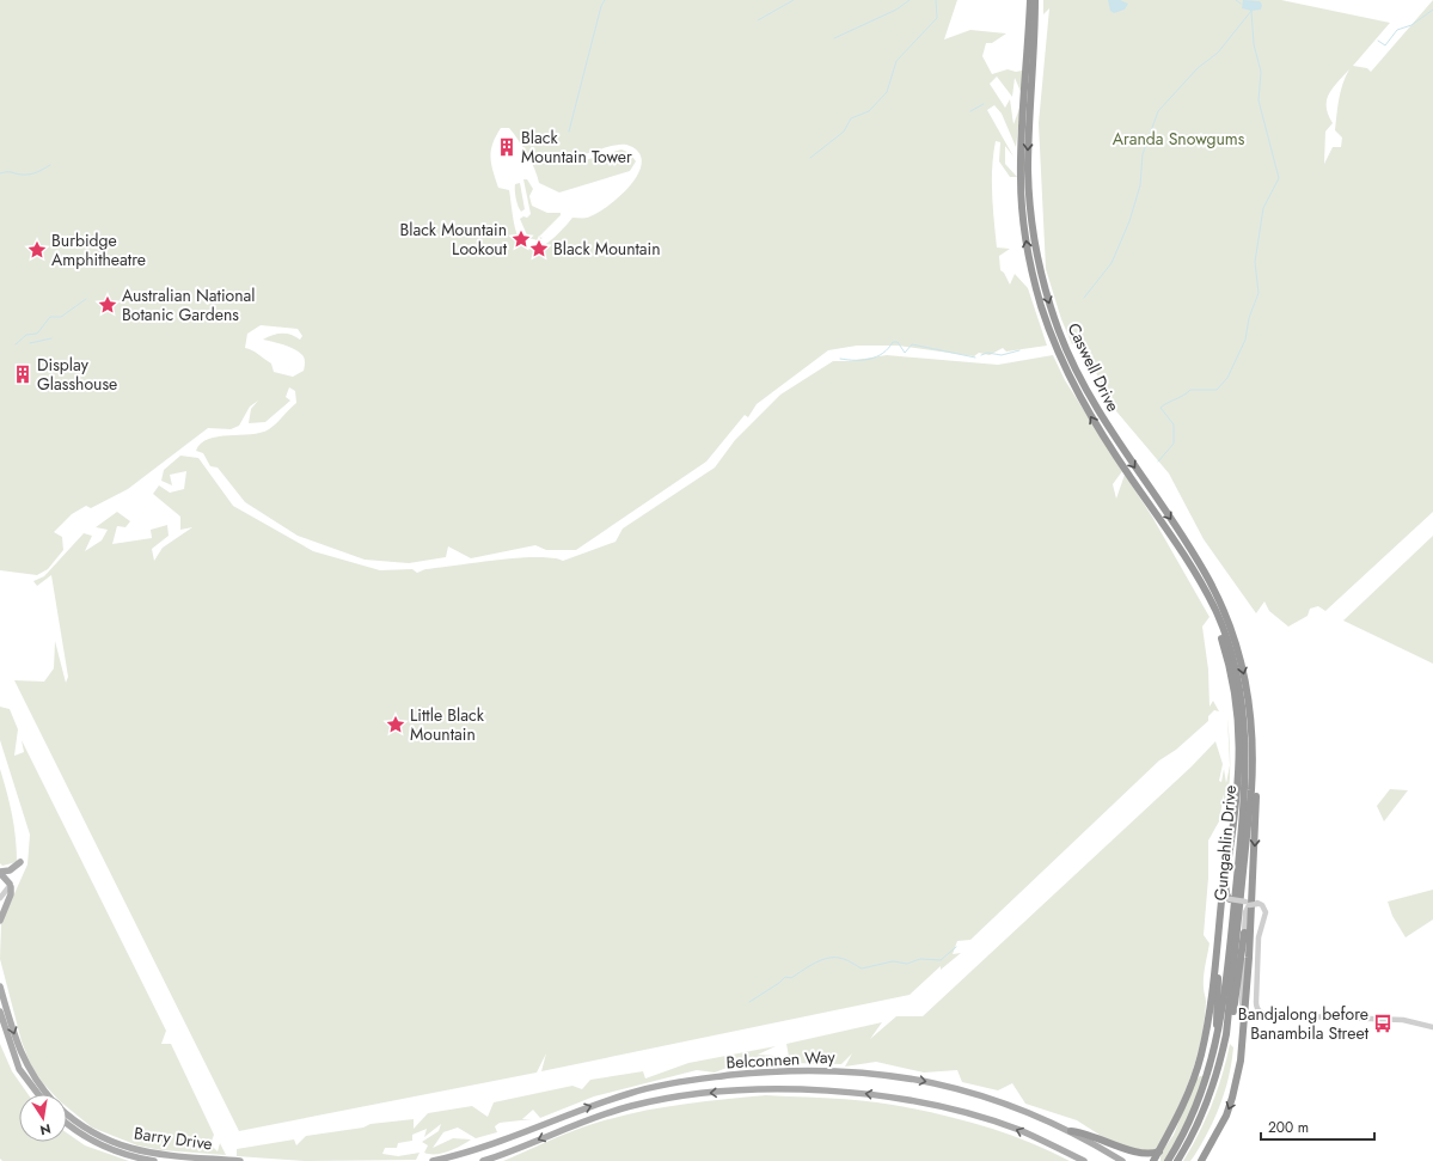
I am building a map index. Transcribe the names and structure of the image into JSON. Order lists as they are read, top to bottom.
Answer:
{
  "streets": {
    "highway": ["Caswell Drive", "Gungahlin Drive"],
    "main road": ["Belconnen Way", "Barry Drive"]
  },
  "crossings": [
    ["Caswell Drive", "Gungahlin Drive"]
  ],
  "parks": ["Aranda Snowgums"],
  "places": {
    "building": ["Black Mountain Tower", "Display Glasshouse"],
    "place": [
      "Black Mountain Lookout",
      "Black Mountain",
      "Burbidge Amphitheatre",
      "Australian National Botanic Gardens",
      "Little Black Mountain"
    ],
    "bus stop": ["Bandjalong before Banambila Street"]
  },
  "scale_bar": "200 m",
  "north": "bottom"
}
